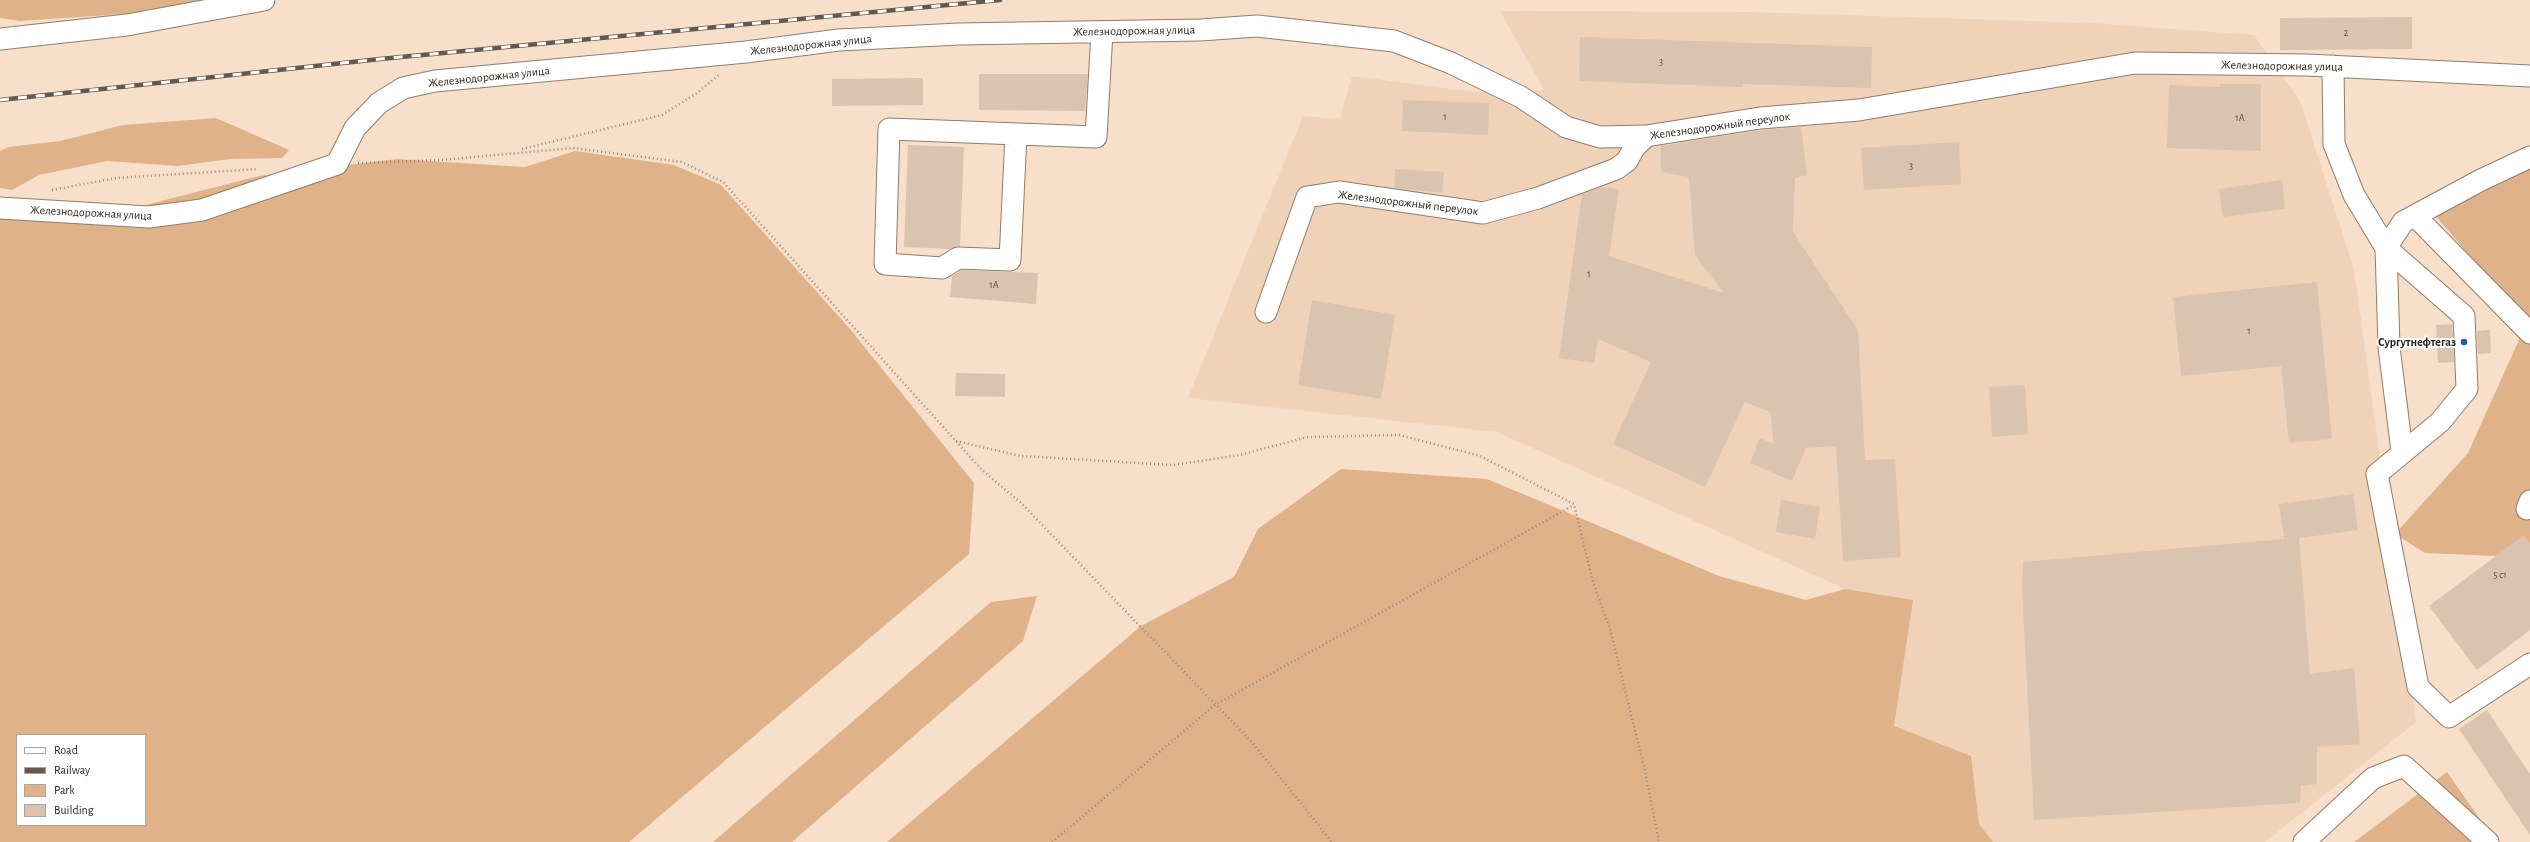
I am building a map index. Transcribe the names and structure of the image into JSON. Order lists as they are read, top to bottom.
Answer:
{
  "streets": {
    "street": ["Железнодорожная улица", "Железнодорожный переулок"]
  },
  "crossings": [
    ["Железнодорожная улица", "Железнодорожный переулок"]
  ],
  "places": ["Сургутнефтегаз"],
  "house_numbers": [
    "2",
    "3",
    "1",
    "1А",
    "3",
    "1",
    "1А",
    "1",
    "5 с1"
  ],
  "legend": [
    "Road",
    "Railway",
    "Park",
    "Building"
  ]
}
